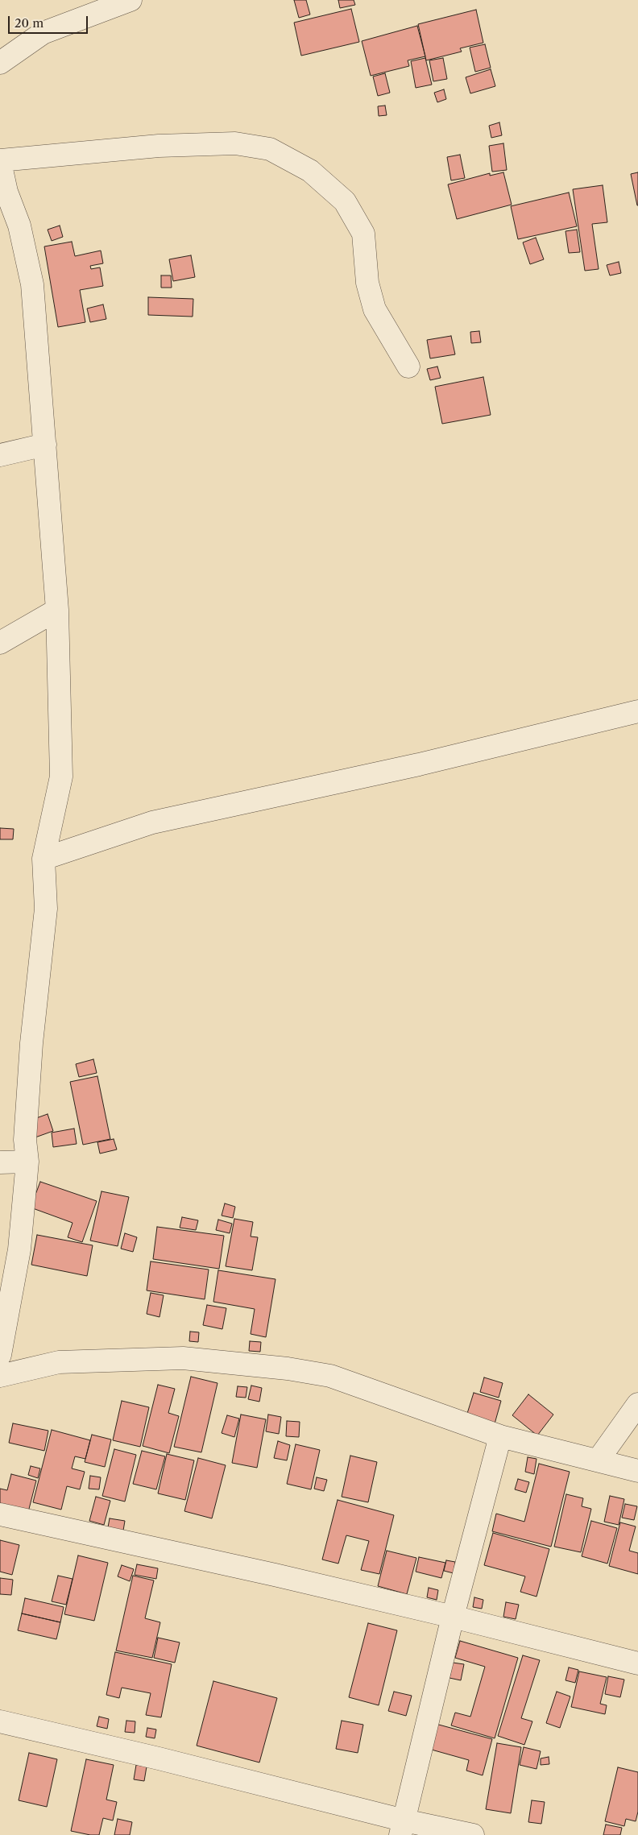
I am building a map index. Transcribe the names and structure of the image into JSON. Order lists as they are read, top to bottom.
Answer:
{
  "scale_bar": "20 m"
}
